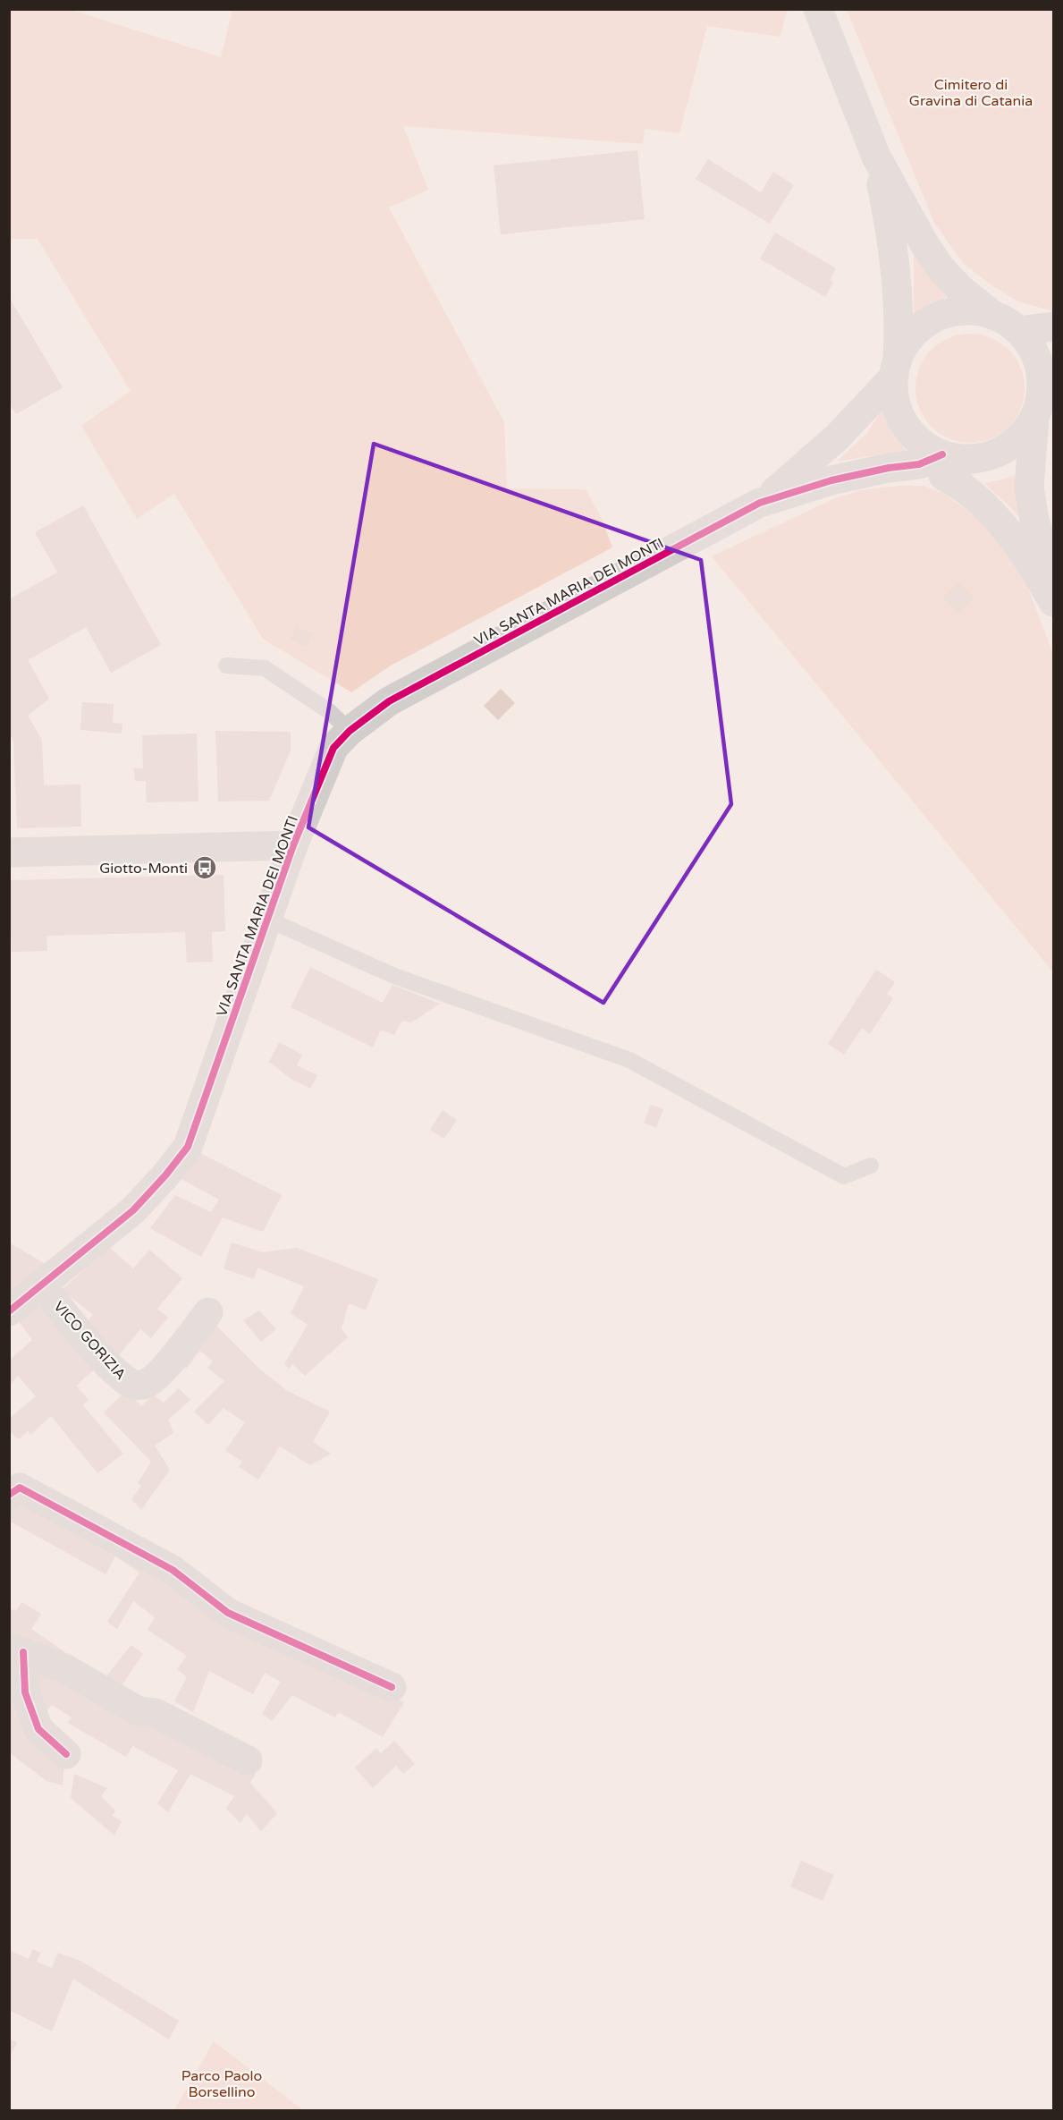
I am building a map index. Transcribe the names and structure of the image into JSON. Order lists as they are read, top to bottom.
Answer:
{
  "streets": {
    "street": ["VIA SANTA MARIA DEI MONTI", "VICO GORIZIA"]
  },
  "crossings": [
    ["VIA SANTA MARIA DEI MONTI", "VICO GORIZIA"]
  ],
  "parks": ["Cimitero di Gravina di Catania", "Parco Paolo Borsellino"],
  "places": {
    "bus stop": ["Giotto-Monti"]
  }
}
